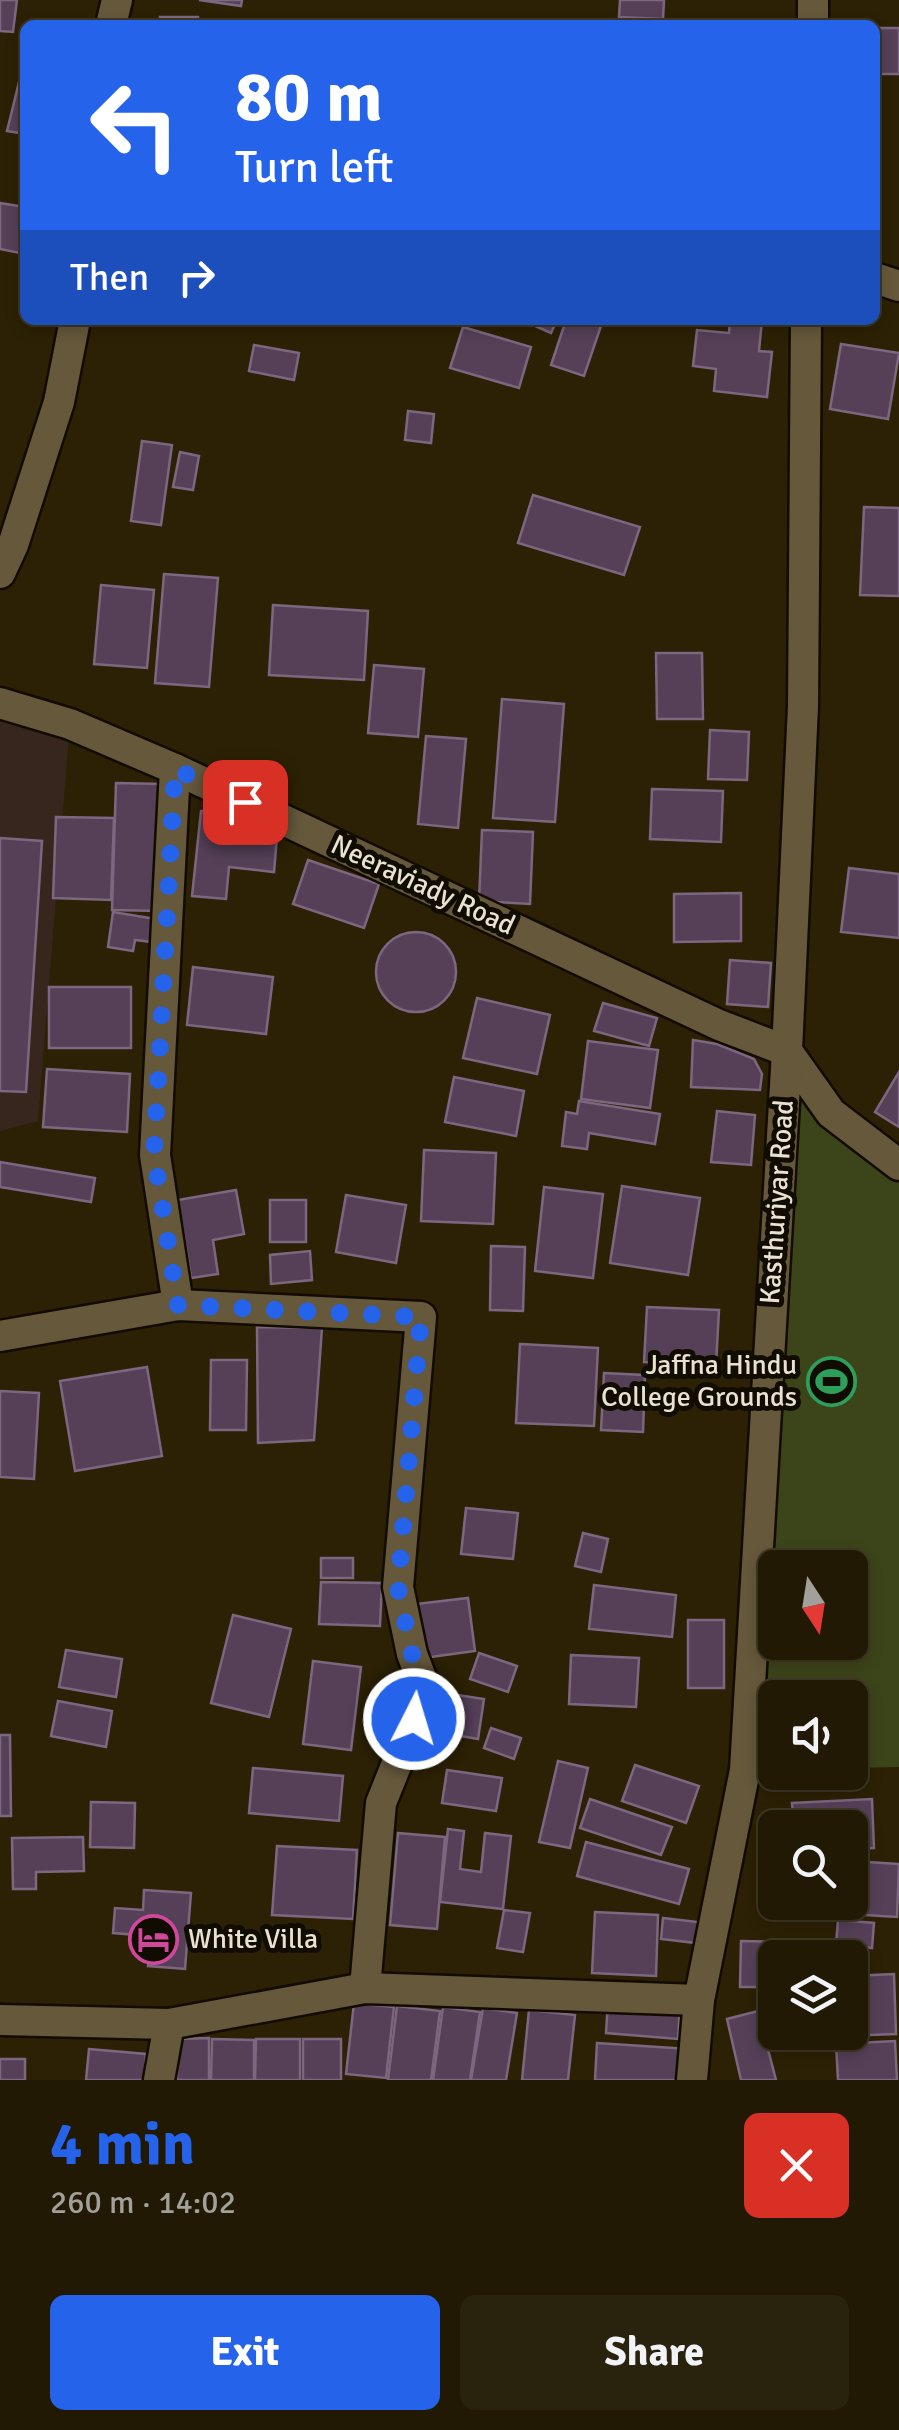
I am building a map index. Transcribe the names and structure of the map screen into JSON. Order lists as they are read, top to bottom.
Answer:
{
  "streets": {
    "street": ["Neeraviady Road", "Kasthuriyar Road"]
  },
  "crossings": [
    ["Neeraviady Road", "Kasthuriyar Road"]
  ],
  "places": {
    "sports": ["Jaffna Hindu College Grounds"],
    "hotel": ["White Villa"]
  },
  "north": "bottom",
  "page": {
    "turn": ["80 m", "Turn left"],
    "then": "Then",
    "heading": ["4 min", "260 m · 14:02"],
    "buttons": ["Exit", "Share"]
  }
}
